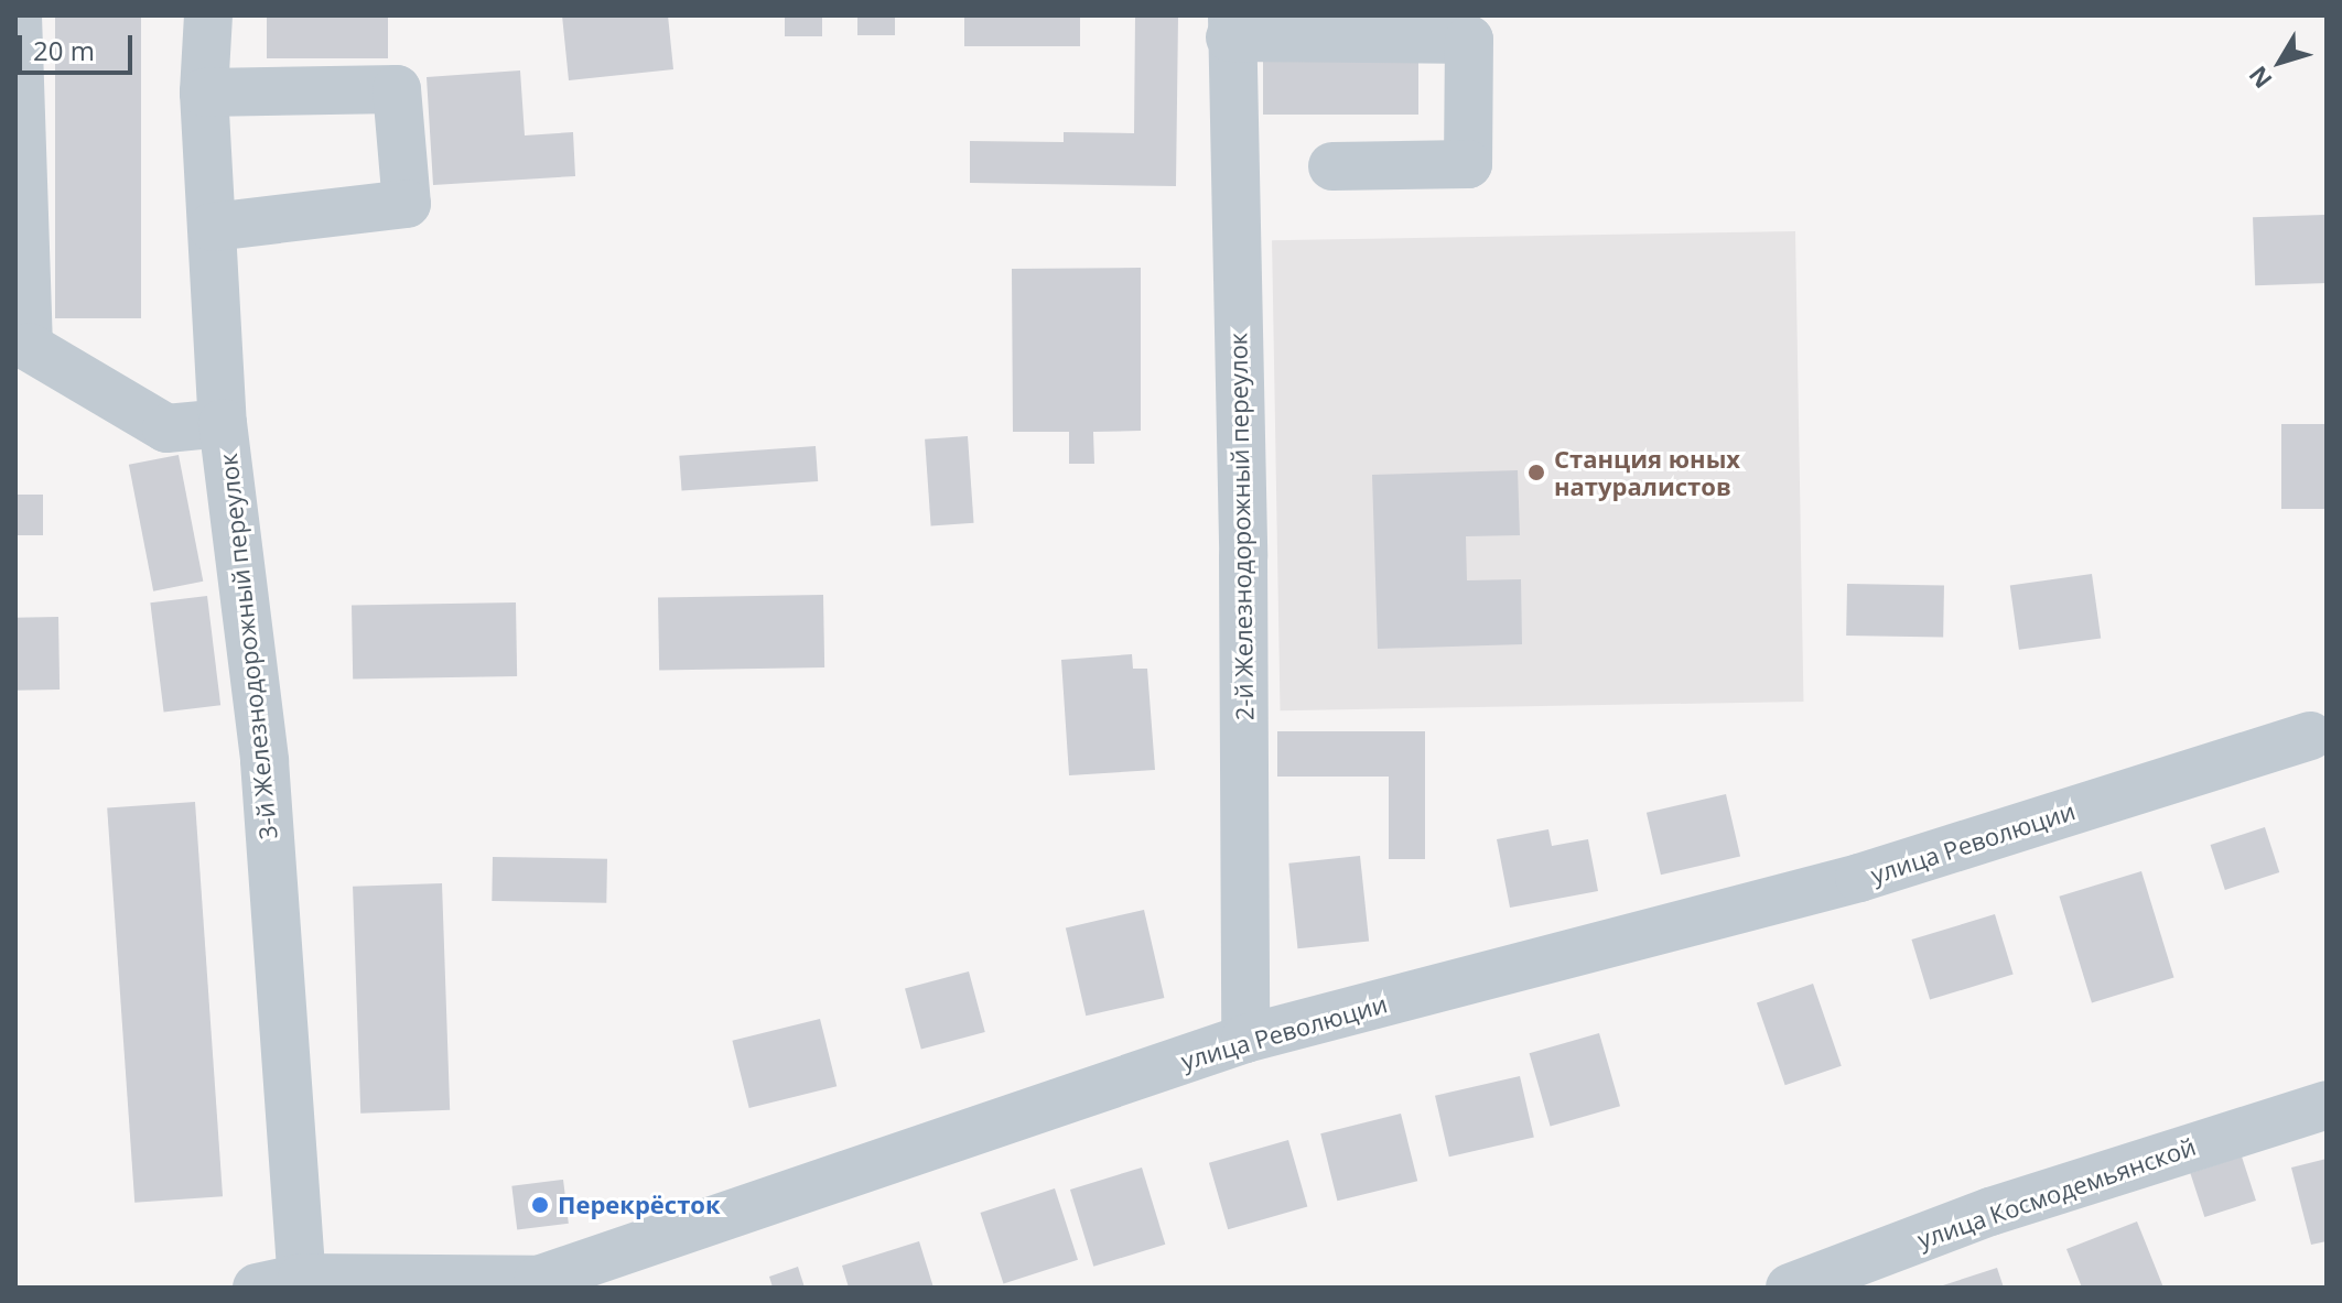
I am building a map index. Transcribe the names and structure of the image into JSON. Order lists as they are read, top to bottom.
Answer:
{
  "streets": {
    "street": [
      "2-й Железнодорожный переулок",
      "3-й Железнодорожный переулок",
      "улица Революции",
      "улица Космодемьянской"
    ]
  },
  "crossings": [
    ["2-й Железнодорожный переулок", "улица Революции"],
    ["3-й Железнодорожный переулок", "улица Революции"]
  ],
  "places": ["Станция юных натуралистов", "Перекрёсток"],
  "scale_bar": "20 m",
  "north": "bottom left"
}
